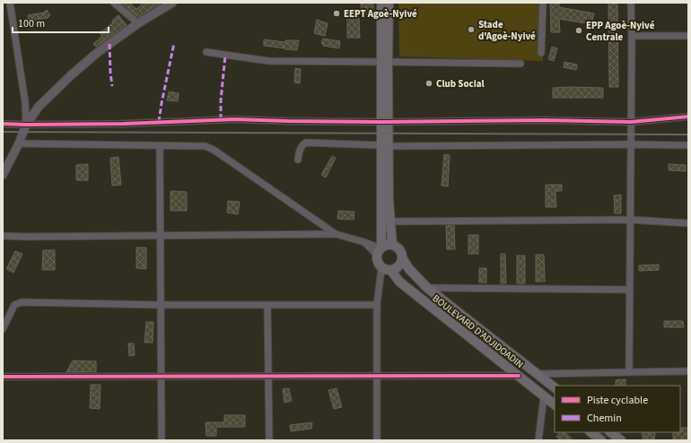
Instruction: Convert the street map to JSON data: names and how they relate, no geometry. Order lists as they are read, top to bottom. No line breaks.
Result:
{"streets":{"main road":["BOULEVARD D'ADJIDOADIN"]},"places":["EEPT Agoè-Nyivé","Stade d'Agoè-Nyivé","EPP Agoè-Nyivé Centrale","Club Social"],"legend":["Piste cyclable","Chemin"],"scale_bar":"100 m"}
